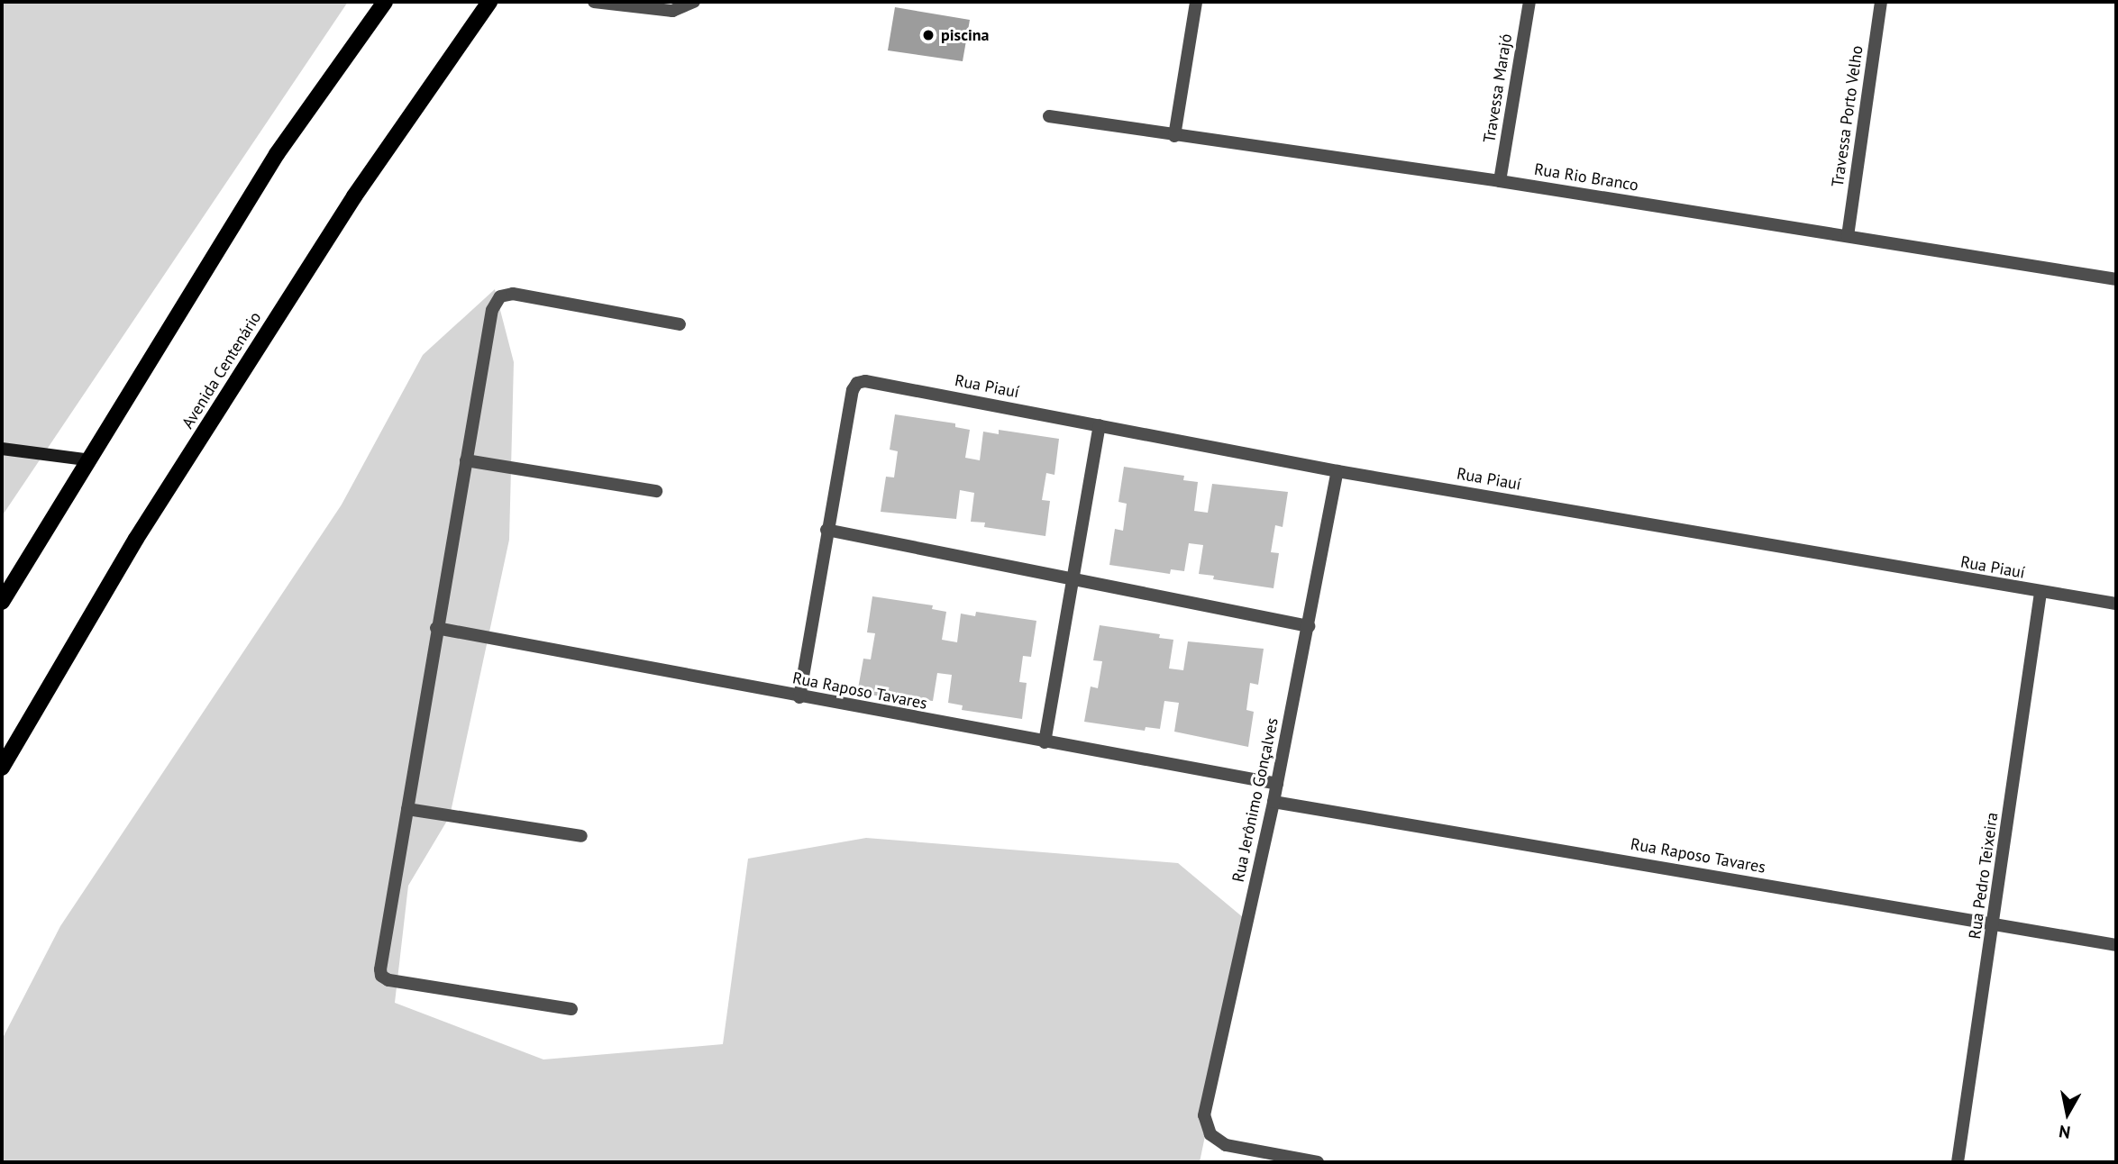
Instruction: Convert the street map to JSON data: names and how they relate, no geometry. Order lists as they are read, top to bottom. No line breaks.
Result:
{"streets":{"main road":["Avenida Centenário"],"street":["Travessa Marajó","Travessa Porto Velho","Rua Rio Branco","Rua Piauí","Rua Raposo Tavares","Rua Jerônimo Gonçalves","Rua Pedro Teixeira"]},"crossings":[["Travessa Marajó","Rua Rio Branco"],["Travessa Porto Velho","Rua Rio Branco"],["Rua Piauí","Rua Jerônimo Gonçalves"],["Rua Piauí","Rua Pedro Teixeira"],["Rua Raposo Tavares","Rua Jerônimo Gonçalves"],["Rua Raposo Tavares","Rua Pedro Teixeira"]],"places":["piscina"],"north":"bottom"}
